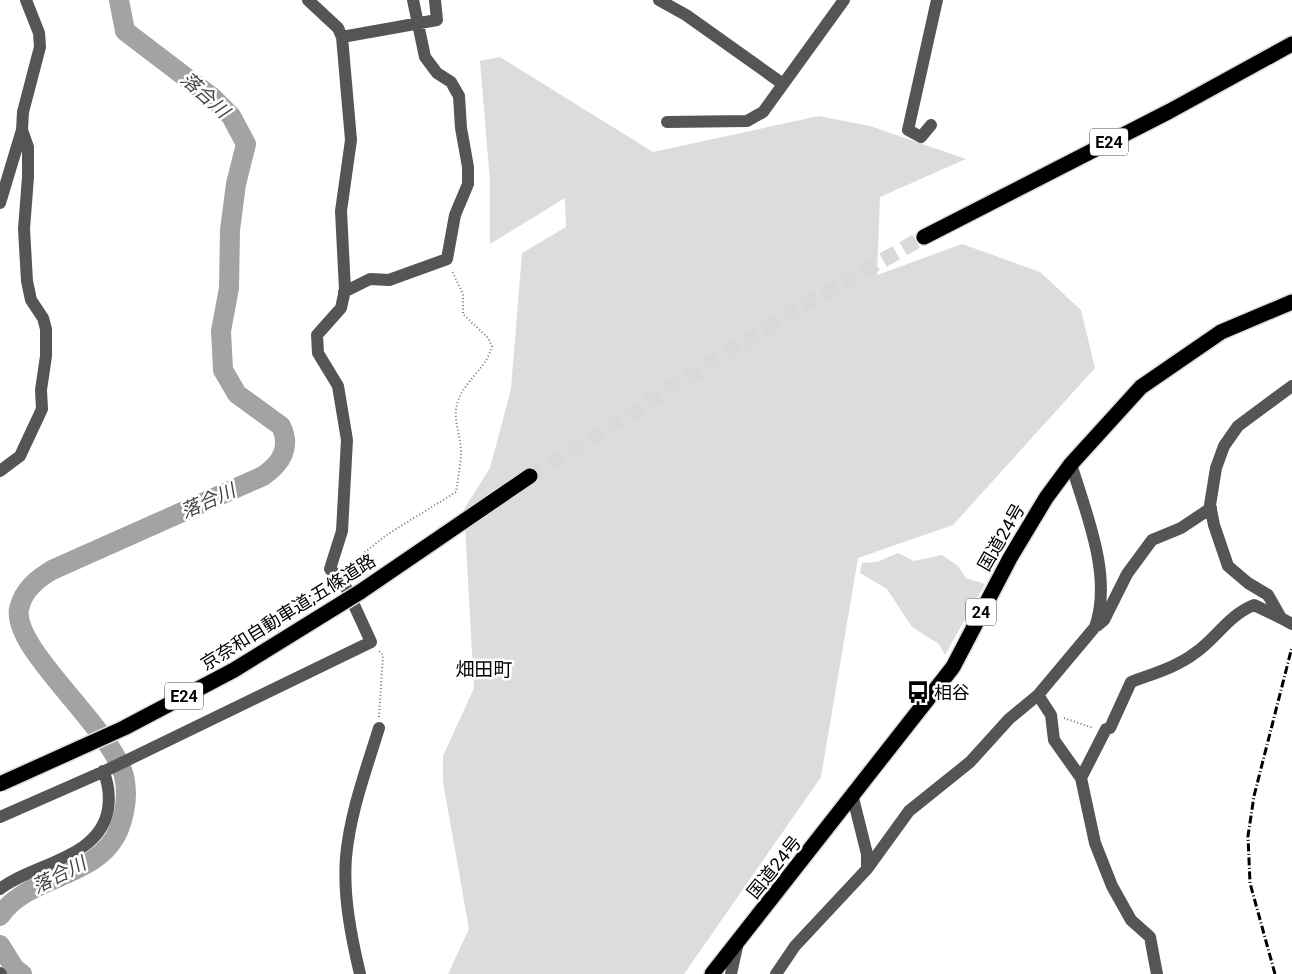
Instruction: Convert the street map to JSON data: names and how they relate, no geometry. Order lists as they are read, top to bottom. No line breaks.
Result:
{"streets":{"highway":["E24","国道24号","京奈和自動車道;五條道路","24"]},"districts":["畑田町"],"water":["落合川"],"places":{"bus stop":["相谷"]}}
